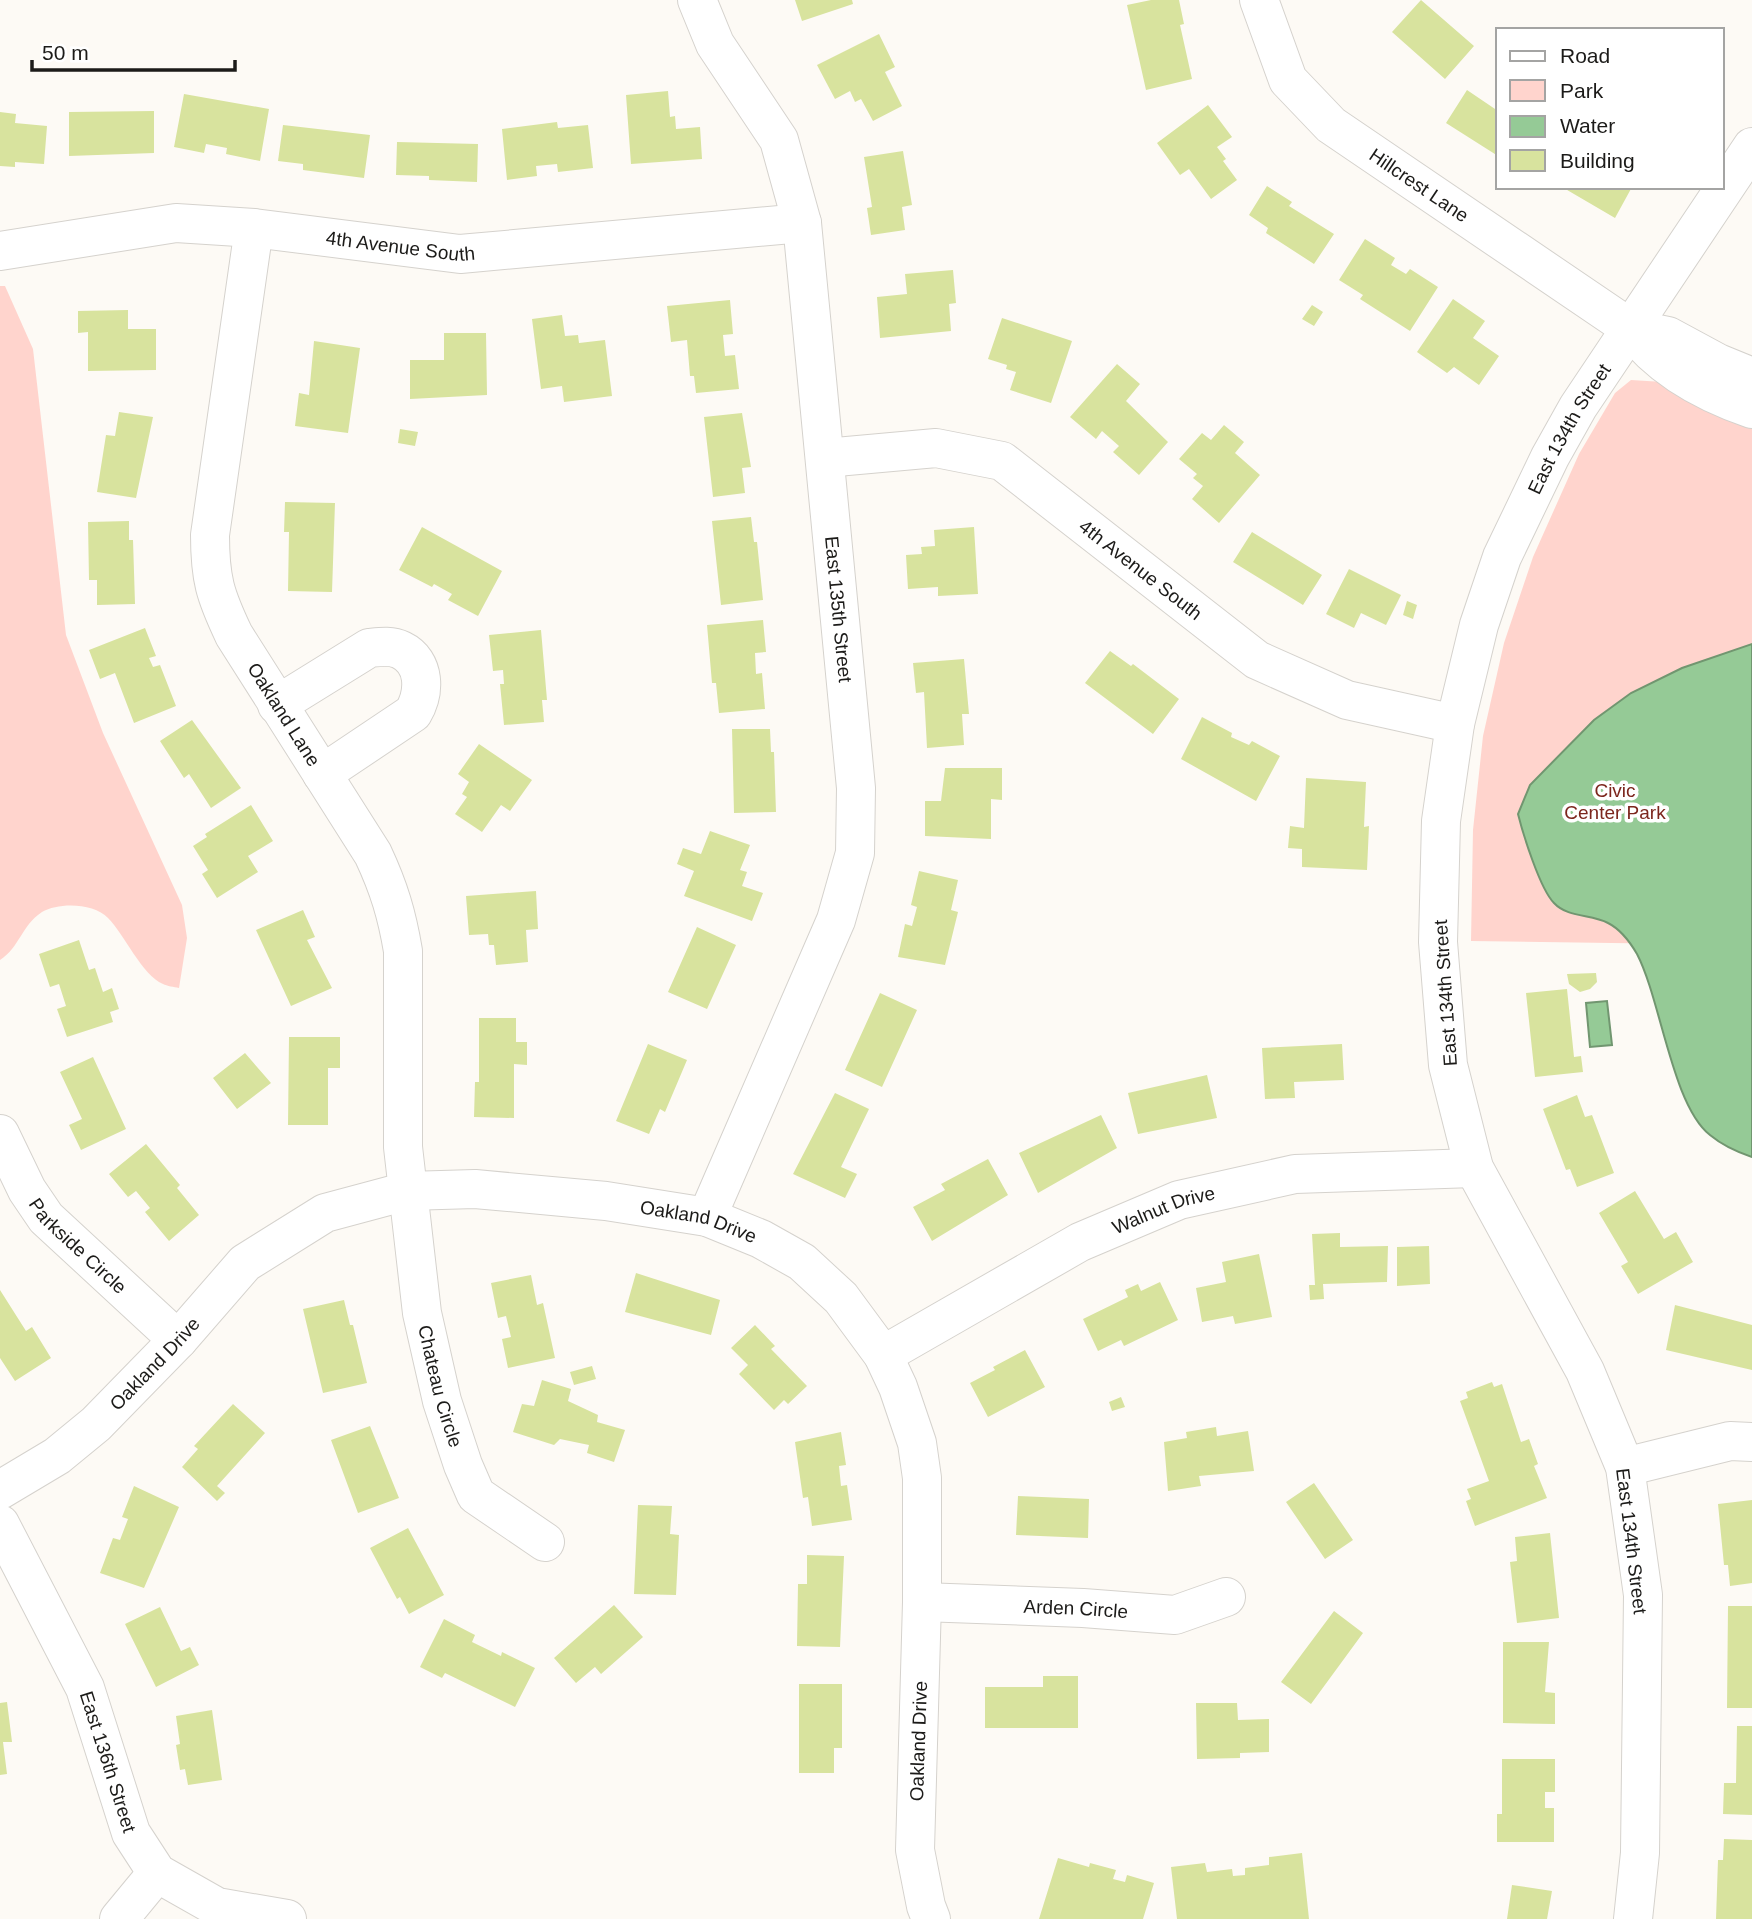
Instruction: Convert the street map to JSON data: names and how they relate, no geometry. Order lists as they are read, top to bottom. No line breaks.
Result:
{"streets":{"street":["Hillcrest Lane","4th Avenue South","East 134th Street","East 135th Street","Oakland Lane","Walnut Drive","Oakland Drive","Parkside Circle","Chateau Circle","Arden Circle","East 136th Street"]},"crossings":[["Hillcrest Lane","East 134th Street"],["4th Avenue South","East 134th Street"],["4th Avenue South","East 135th Street"],["4th Avenue South","Oakland Lane"],["East 134th Street","Walnut Drive"],["East 135th Street","Oakland Drive"],["Oakland Lane","Oakland Drive"],["Oakland Lane","Chateau Circle"],["Walnut Drive","Oakland Drive"],["Oakland Drive","Parkside Circle"],["Oakland Drive","Chateau Circle"],["Oakland Drive","Arden Circle"]],"parks":["Civic Center Park"],"legend":["Road","Park","Water","Building"],"scale_bar":"50 m"}
